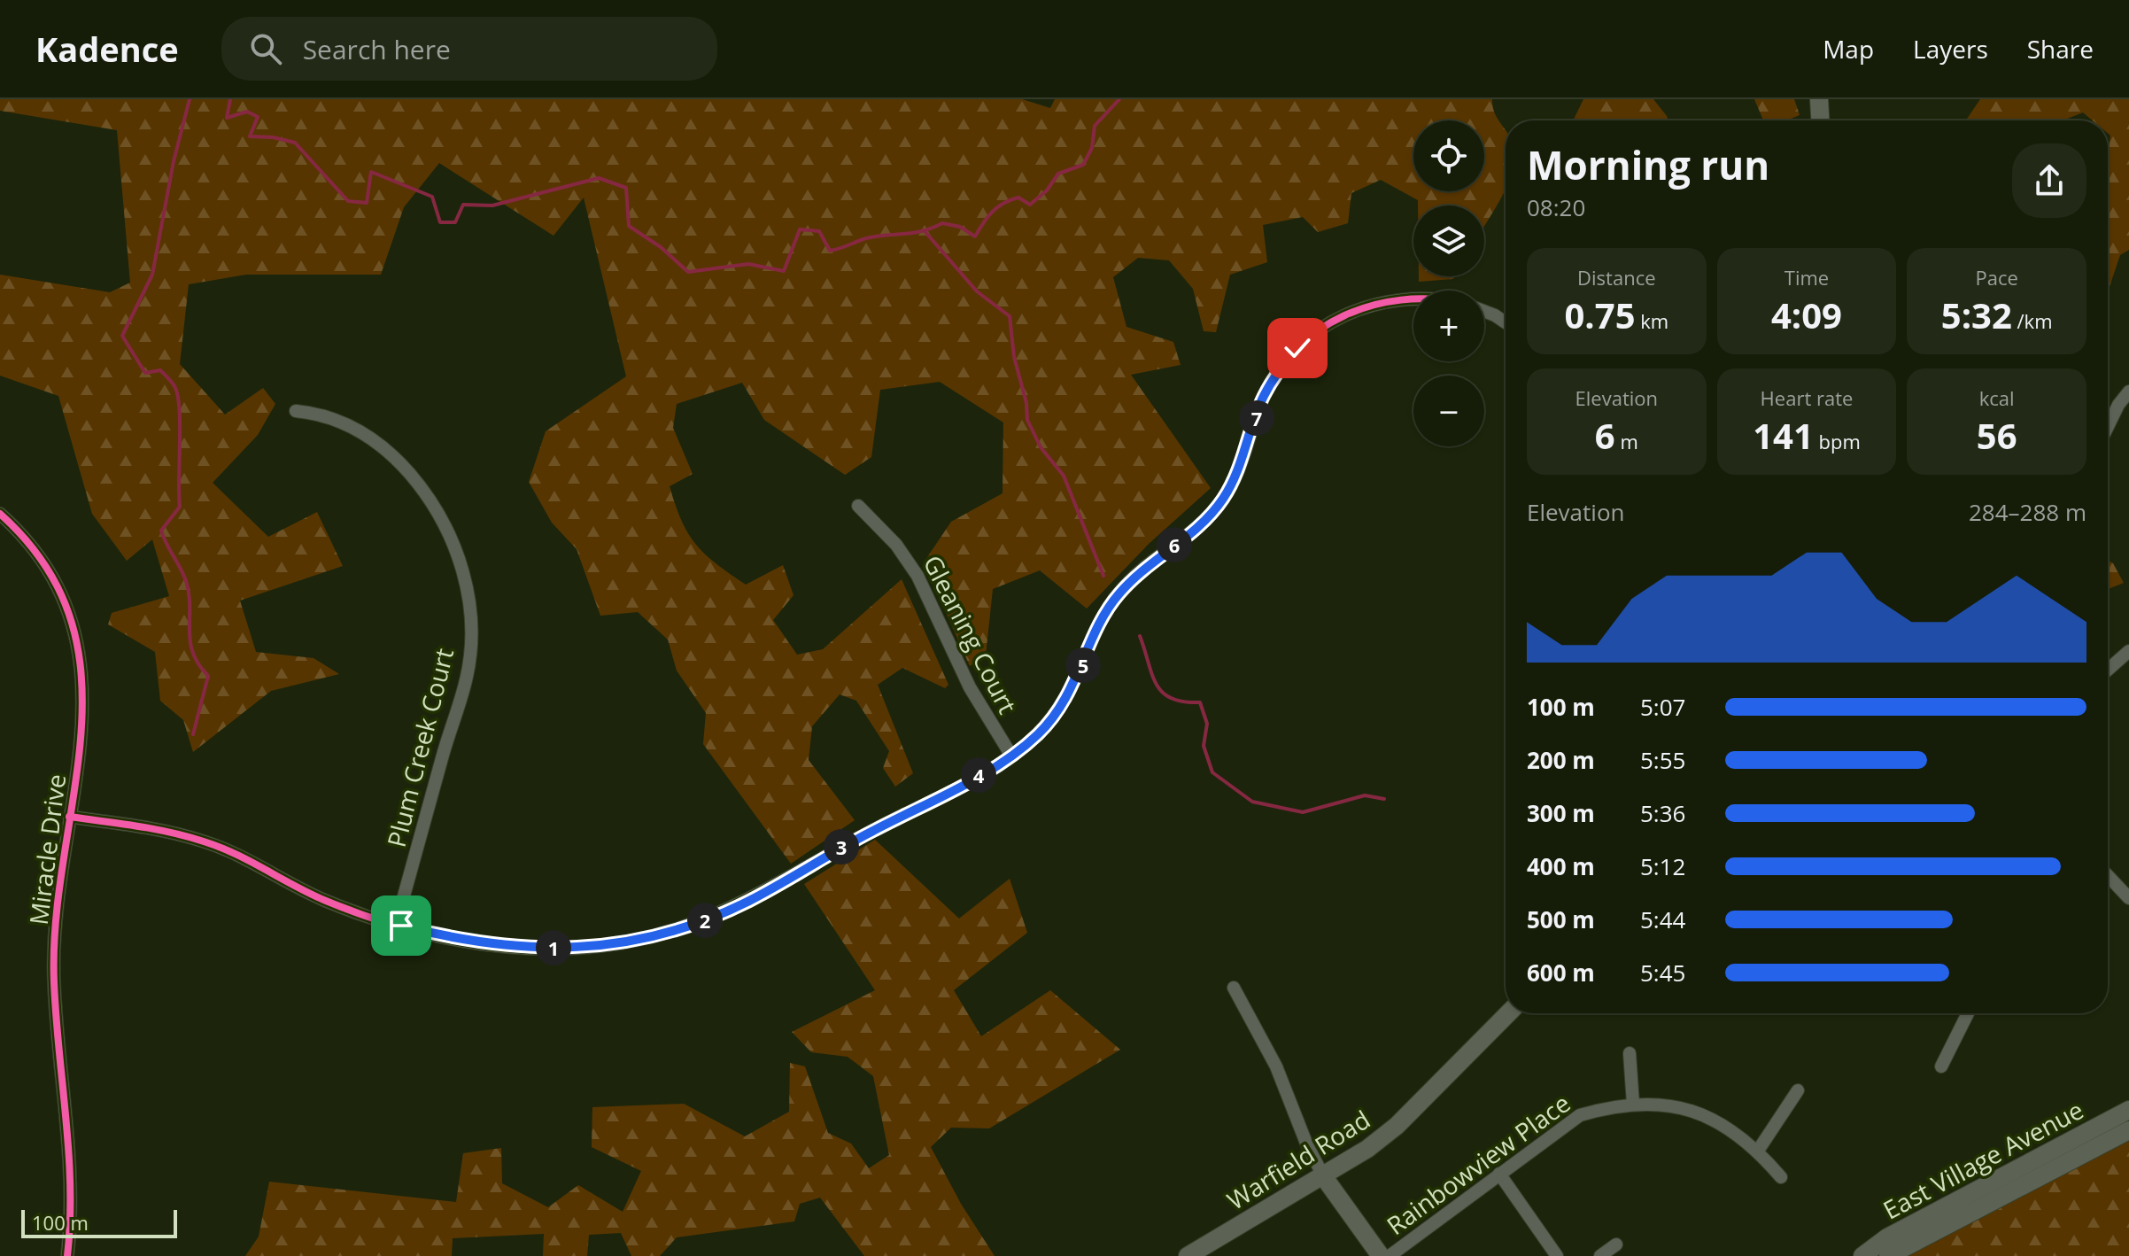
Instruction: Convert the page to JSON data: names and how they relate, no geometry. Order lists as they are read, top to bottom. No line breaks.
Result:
{"streets":{"street":["Gleaning Court","Plum Creek Court","Miracle Drive","Warfield Road","East Village Avenue","Rainbowview Place"]},"scale_bar":"100 m","page":{"header":"Kadence","search":"Search here","nav":["Map","Layers","Share"],"map_buttons":["+","−"],"heading":["Morning run","08:20"],"stats":[["Distance","0.75 km"],["Time","4:09"],["Pace","5:32 /km"],["Elevation","6 m"],["Heart rate","141 bpm"],["kcal","56"]],"pins":["7","6","5","4","3","2","1"],"chart":["Elevation","284–288 m"],"list":[{"name":"100 m","note":"5:07"},{"name":"200 m","note":"5:55"},{"name":"300 m","note":"5:36"},{"name":"400 m","note":"5:12"},{"name":"500 m","note":"5:44"},{"name":"600 m","note":"5:45"}],"scale":"100 m"}}
